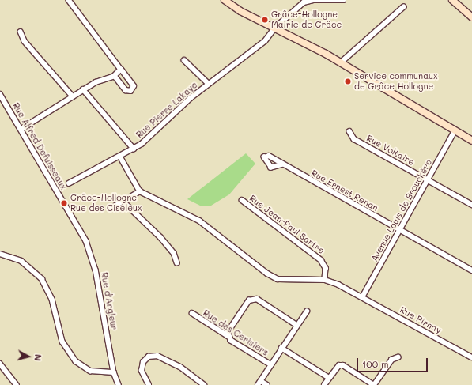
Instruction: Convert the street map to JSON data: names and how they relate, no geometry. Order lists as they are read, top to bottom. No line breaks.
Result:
{"streets":{"street":["Rue Pierre Lakaye","Rue Alfred Defuisseaux","Rue Voltaire","Rue Ernest Renan","Avenue Louis de Brouckère","Rue Jean-Paul Sartre","Rue d'Angleur","Rue Pirnay","Rue des Cerisiers"]},"crossings":[["Rue Alfred Defuisseaux","Rue d'Angleur"],["Rue Voltaire","Avenue Louis de Brouckère"],["Rue Ernest Renan","Avenue Louis de Brouckère"],["Avenue Louis de Brouckère","Rue Pirnay"],["Rue Jean-Paul Sartre","Rue Pirnay"]],"places":["Grâce-Hollogne Mairie de Grâce","Service communaux de Grâce Hollogne","Grâce-Hollogne Rue des Ciseleux"],"scale_bar":"100 m","north":"right"}
